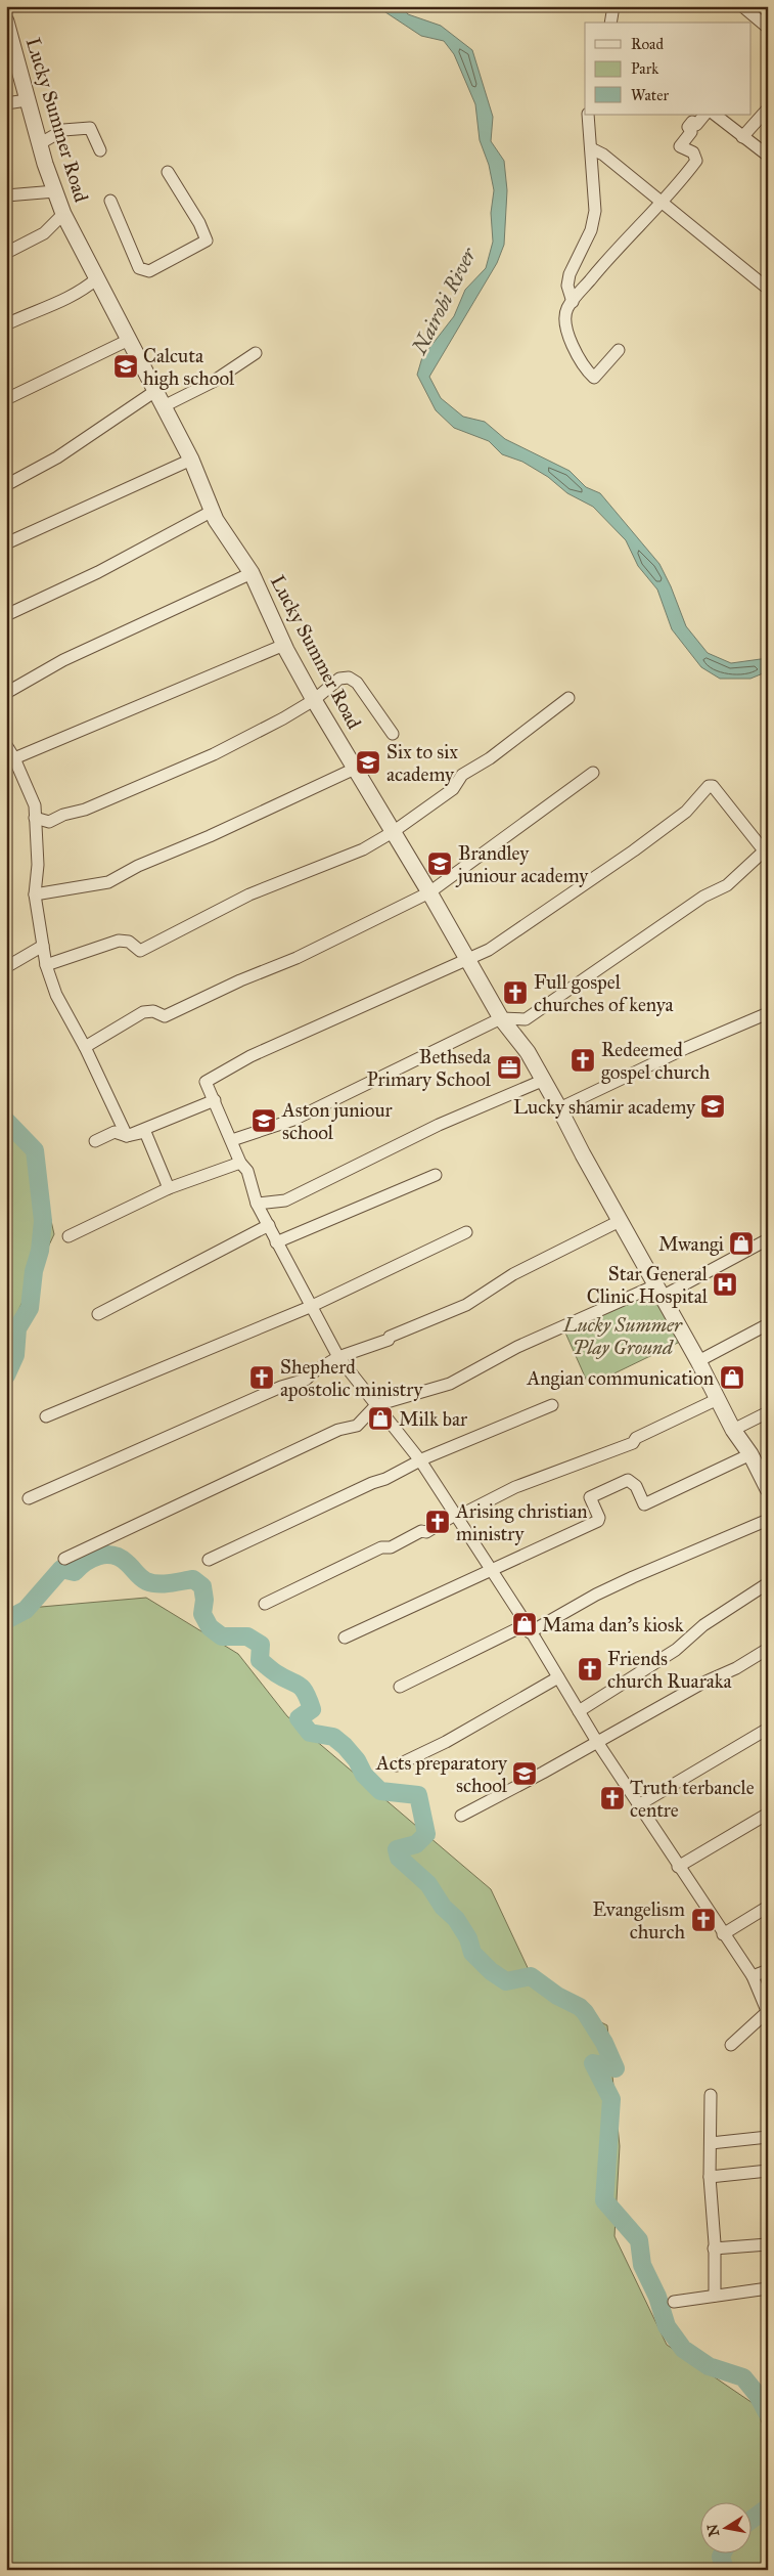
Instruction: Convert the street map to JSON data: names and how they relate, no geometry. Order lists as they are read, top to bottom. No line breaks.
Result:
{"streets":{"street":["Lucky Summer Road"]},"water":["Nairobi River"],"parks":["Lucky Summer Play Ground"],"places":{"school or university":["Calcuta high school","Six to six academy","Brandley juniour academy","Lucky shamir academy","Aston juniour school","Acts preparatory school"],"church":["Full gospel churches of kenya","Redeemed gospel church","Shepherd apostolic ministry","Arising christian ministry","Friends church Ruaraka","Truth terbancle centre","Evangelism church"],"office":["Bethseda Primary School"],"shop":["Mwangi","Angian communication","Milk bar","Mama dan's kiosk"],"hospital":["Star General Clinic Hospital"]},"legend":["Road","Park","Water"],"north":"left"}
